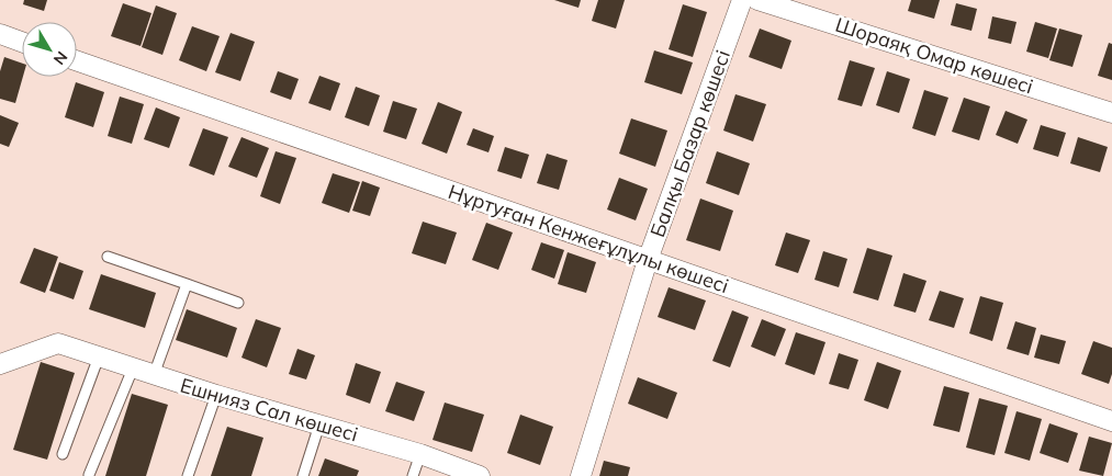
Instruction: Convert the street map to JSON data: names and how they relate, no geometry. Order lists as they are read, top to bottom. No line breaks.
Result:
{"streets":{"street":["Шораяқ Омар көшесі","Балқы Базар көшесі","Нұртуған Кенжеғұлұлы көшесі","Ешнияз Сал көшесі"]},"crossings":[["Балқы Базар көшесі","Нұртуған Кенжеғұлұлы көшесі"]],"north":"bottom right"}
